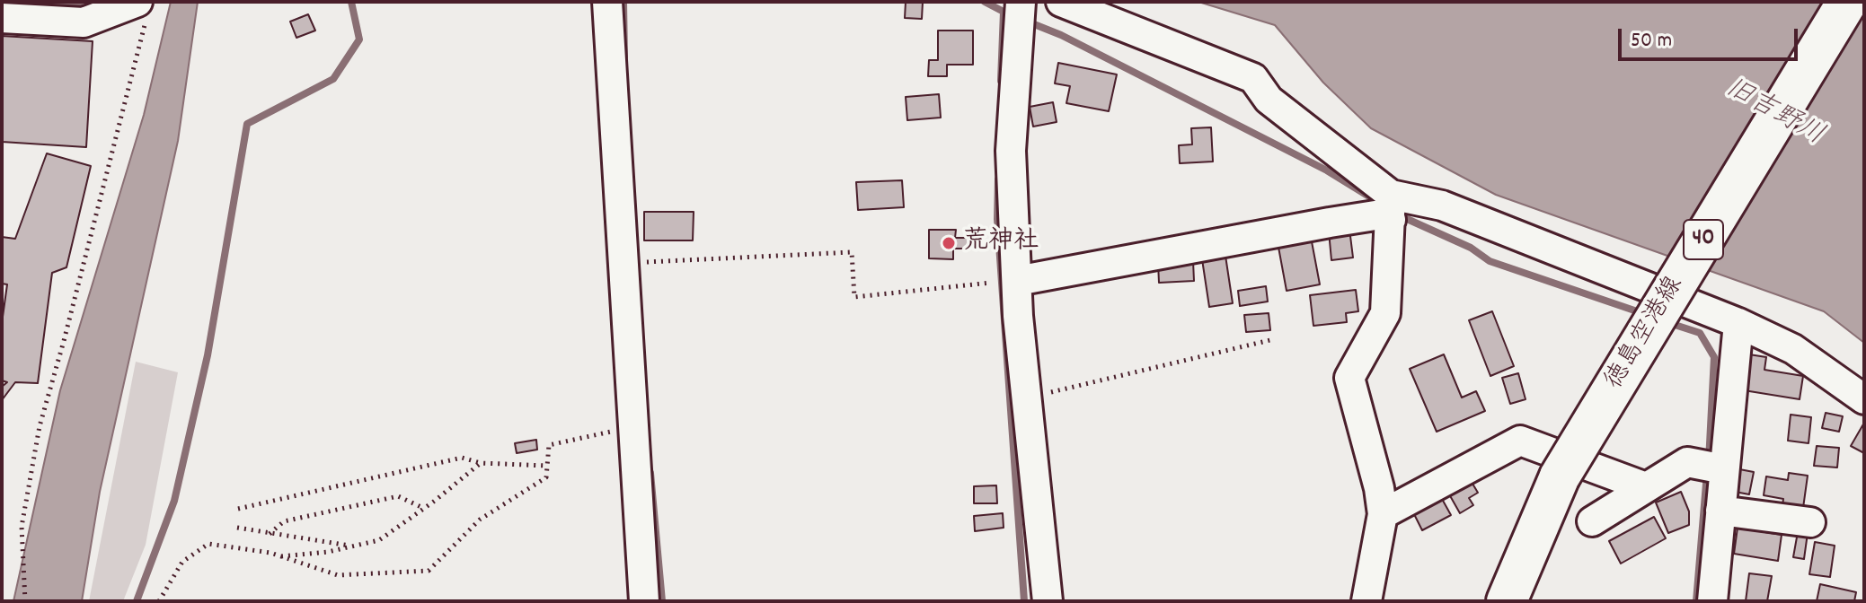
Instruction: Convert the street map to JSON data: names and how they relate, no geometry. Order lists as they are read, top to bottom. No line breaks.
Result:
{"streets":{"main road":["40","徳島空港線"]},"water":["旧吉野川"],"places":["荒神社"],"scale_bar":"50 m"}
